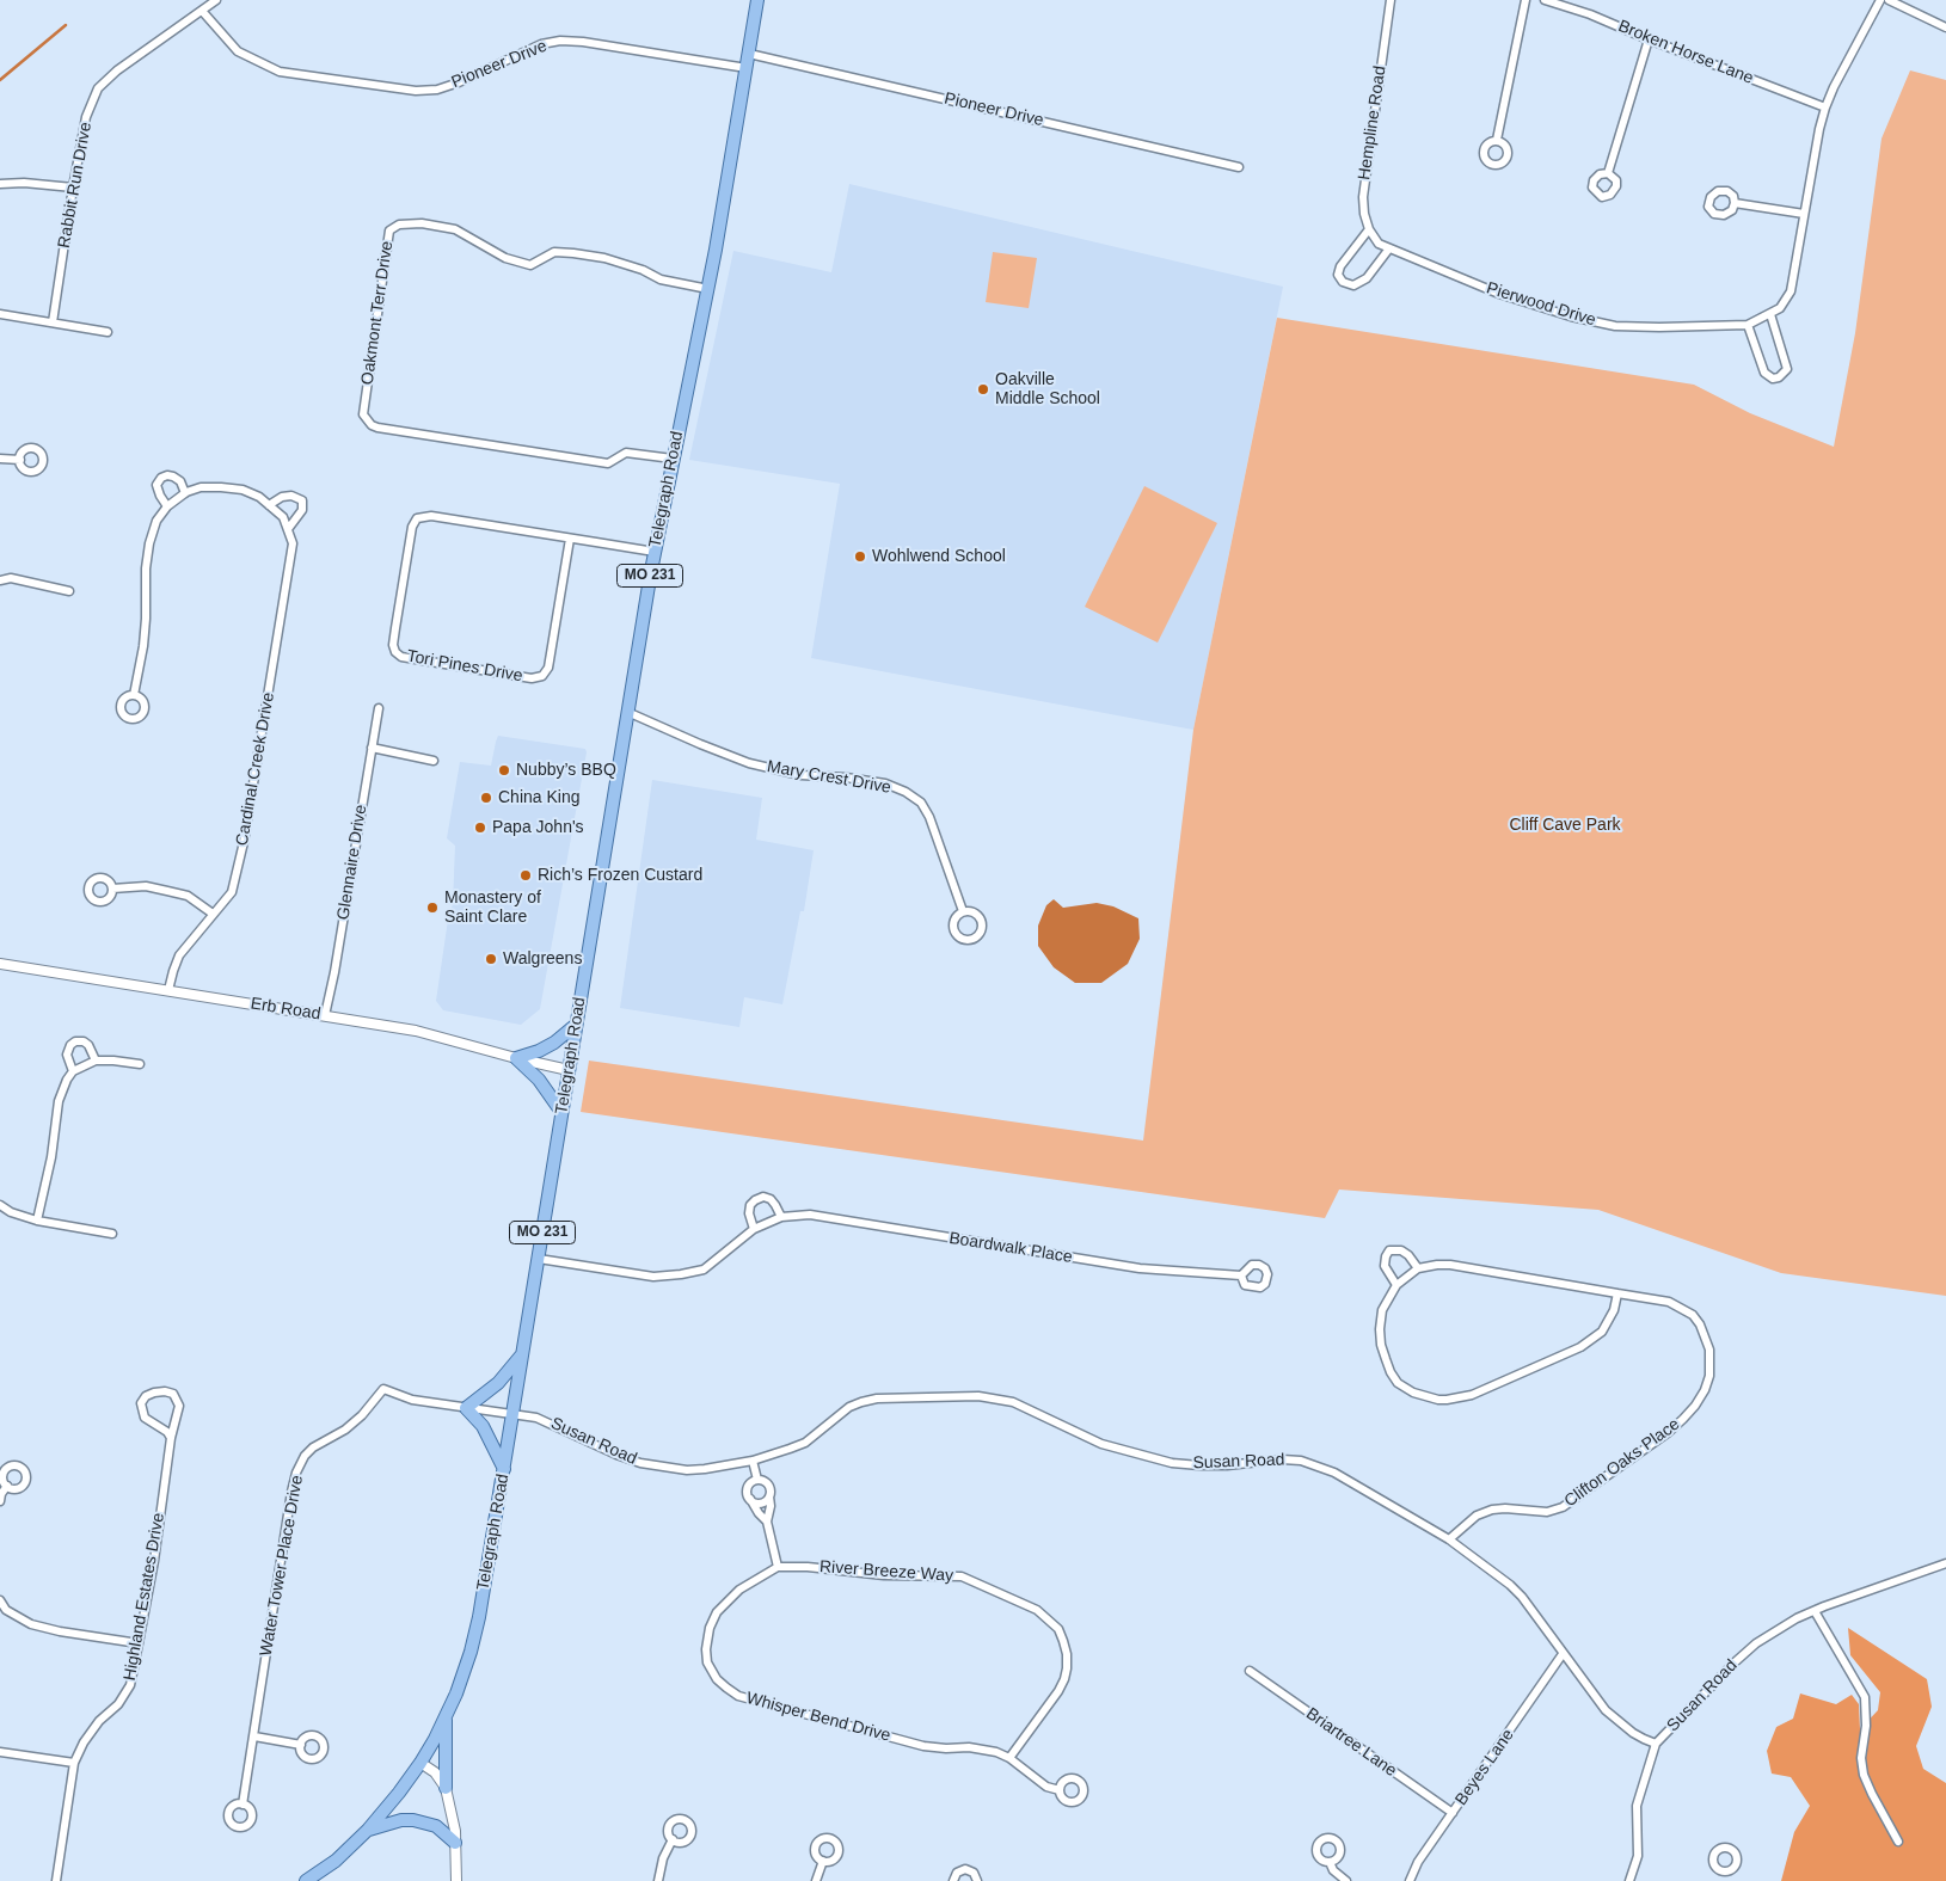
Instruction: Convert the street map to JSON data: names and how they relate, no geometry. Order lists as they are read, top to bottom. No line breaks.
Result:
{"streets":{"main road":["Telegraph Road","MO 231"],"street":["Broken Horse Lane","Pioneer Drive","Hempline Road","Rabbit Run Drive","Pierwood Drive","Oakmont Terr Drive","Tori Pines Drive","Cardinal Creek Drive","Mary Crest Drive","Glennaire Drive","Erb Road","Boardwalk Place","Susan Road","Clifton Oaks Place","Water Tower Place Drive","River Breeze Way","Highland Estates Drive","Whisper Bend Drive","Briartree Lane","Beyes Lane"]},"crossings":[["Broken Horse Lane","Pierwood Drive"],["Pioneer Drive","Rabbit Run Drive"],["Pioneer Drive","Telegraph Road"],["Hempline Road","Pierwood Drive"],["Oakmont Terr Drive","Telegraph Road"],["Telegraph Road","Tori Pines Drive"],["Telegraph Road","Mary Crest Drive"],["Telegraph Road","Erb Road"],["Telegraph Road","Boardwalk Place"],["Telegraph Road","Susan Road"],["Telegraph Road","Water Tower Place Drive"],["Cardinal Creek Drive","Erb Road"],["Glennaire Drive","Erb Road"],["Susan Road","Clifton Oaks Place"],["Susan Road","Water Tower Place Drive"],["Susan Road","Beyes Lane"],["River Breeze Way","Whisper Bend Drive"],["Briartree Lane","Beyes Lane"]],"parks":["Cliff Cave Park"],"places":["Oakville Middle School","Wohlwend School","Nubby’s BBQ","China King","Papa John's","Rich’s Frozen Custard","Monastery of Saint Clare","Walgreens"]}
